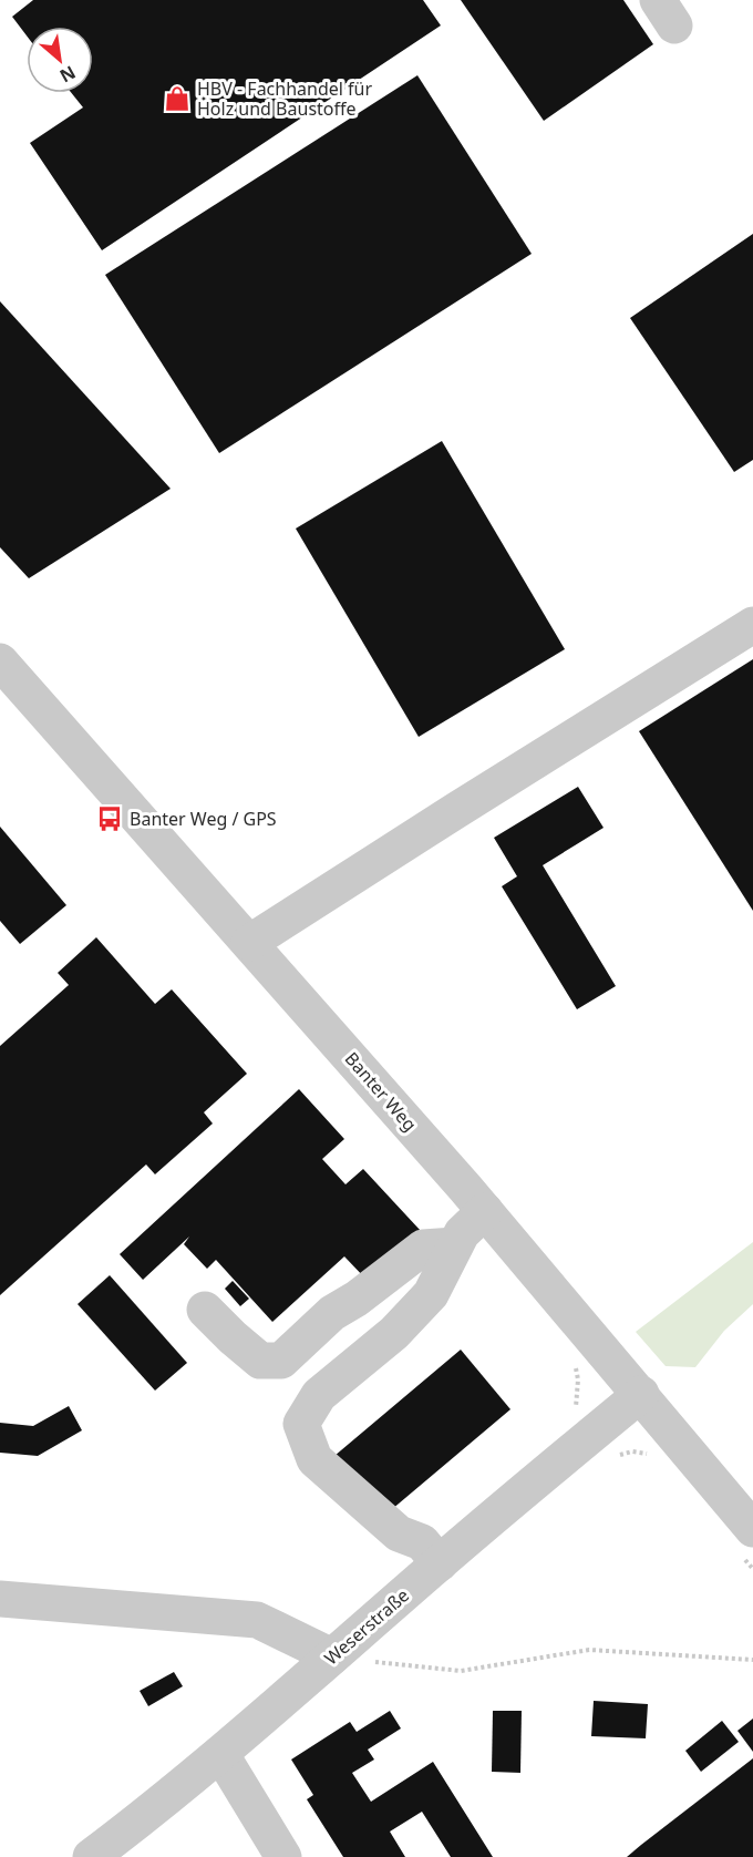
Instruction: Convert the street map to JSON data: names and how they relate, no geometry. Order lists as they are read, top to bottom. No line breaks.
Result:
{"streets":{"street":["Banter Weg","Weserstraße"]},"crossings":[["Banter Weg","Weserstraße"]],"places":{"shop":["HBV - Fachhandel für Holz und Baustoffe"],"bus stop":["Banter Weg / GPS"]},"north":"bottom right"}
